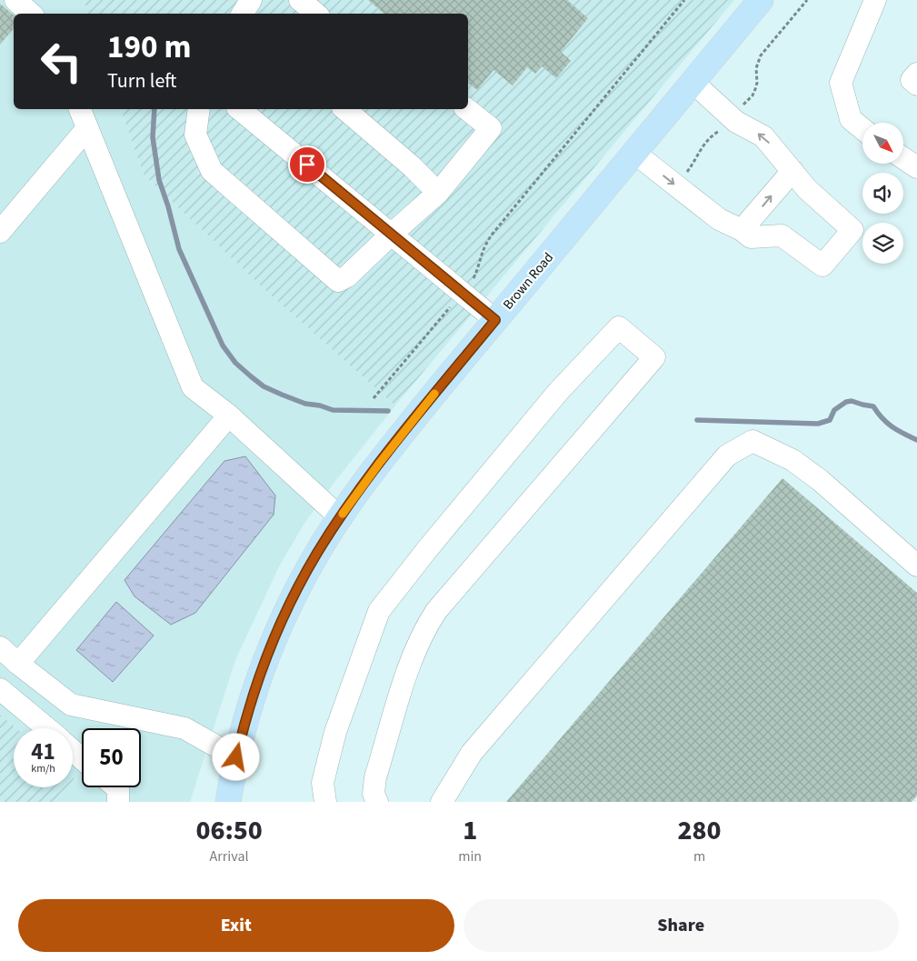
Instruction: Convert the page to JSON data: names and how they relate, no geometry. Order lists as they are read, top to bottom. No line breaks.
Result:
{"streets":{"main road":["Brown Road"]},"north":"bottom right","page":{"turn":["190 m","Turn left"],"speed":"41 km/h","limit":"50","eta":["06:50","Arrival","1","min","280","m"],"buttons":["Exit","Share"]}}
